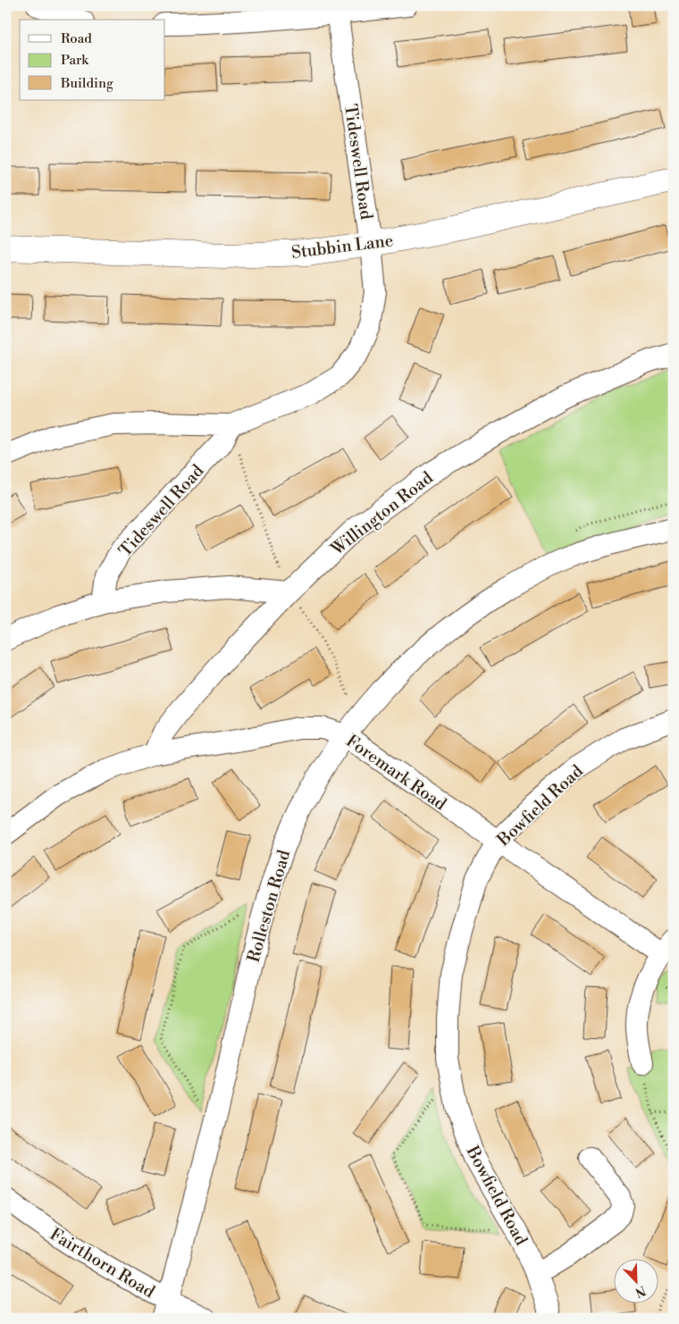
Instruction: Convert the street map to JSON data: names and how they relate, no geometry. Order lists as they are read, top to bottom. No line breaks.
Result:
{"streets":{"main road":["Stubbin Lane"],"street":["Tideswell Road","Willington Road","Foremark Road","Bowfield Road","Rolleston Road","Fairthorn Road"]},"crossings":[["Tideswell Road","Stubbin Lane"],["Willington Road","Foremark Road"],["Foremark Road","Bowfield Road"],["Foremark Road","Rolleston Road"],["Rolleston Road","Fairthorn Road"]],"legend":["Road","Park","Building"],"north":"bottom right"}
